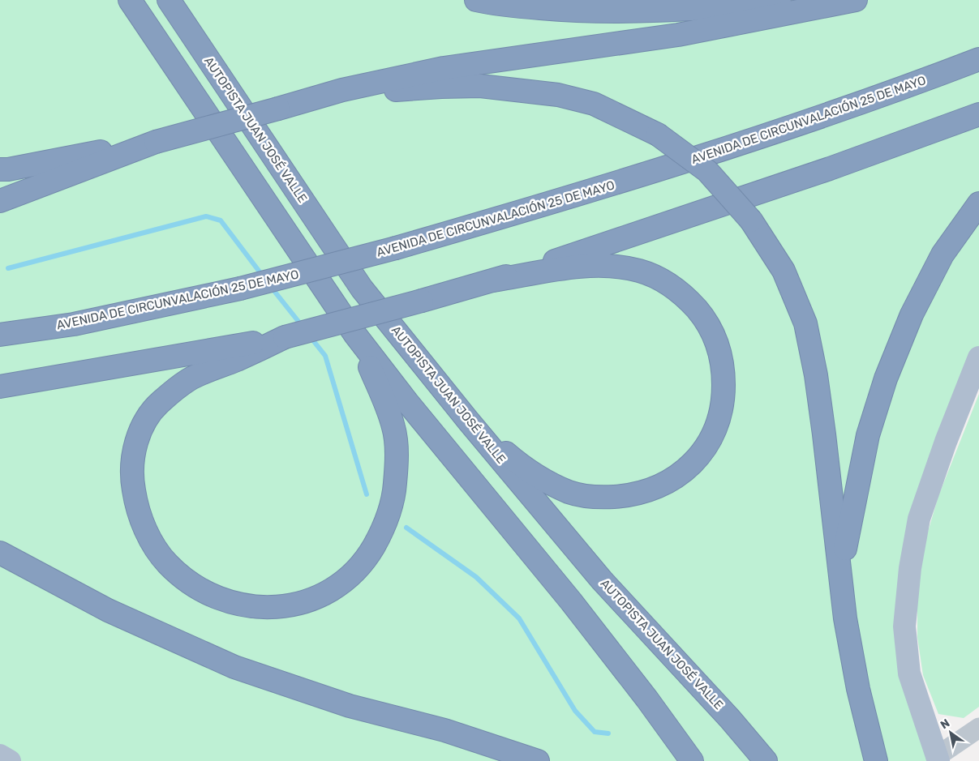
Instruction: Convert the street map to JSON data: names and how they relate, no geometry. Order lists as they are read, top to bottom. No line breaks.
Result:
{"streets":{"highway":["AVENIDA DE CIRCUNVALACIÓN 25 DE MAYO","AUTOPISTA JUAN JOSÉ VALLE"]},"north":"top left"}
